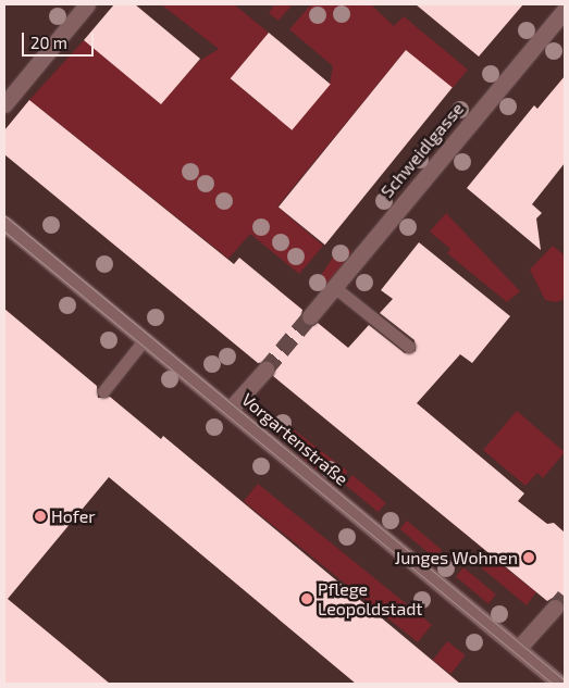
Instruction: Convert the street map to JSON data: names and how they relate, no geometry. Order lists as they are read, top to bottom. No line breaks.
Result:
{"streets":{"street":["Schweidlgasse","Vorgartenstraße"]},"places":["Hofer","Junges Wohnen","Pflege Leopoldstadt"],"scale_bar":"20 m"}
